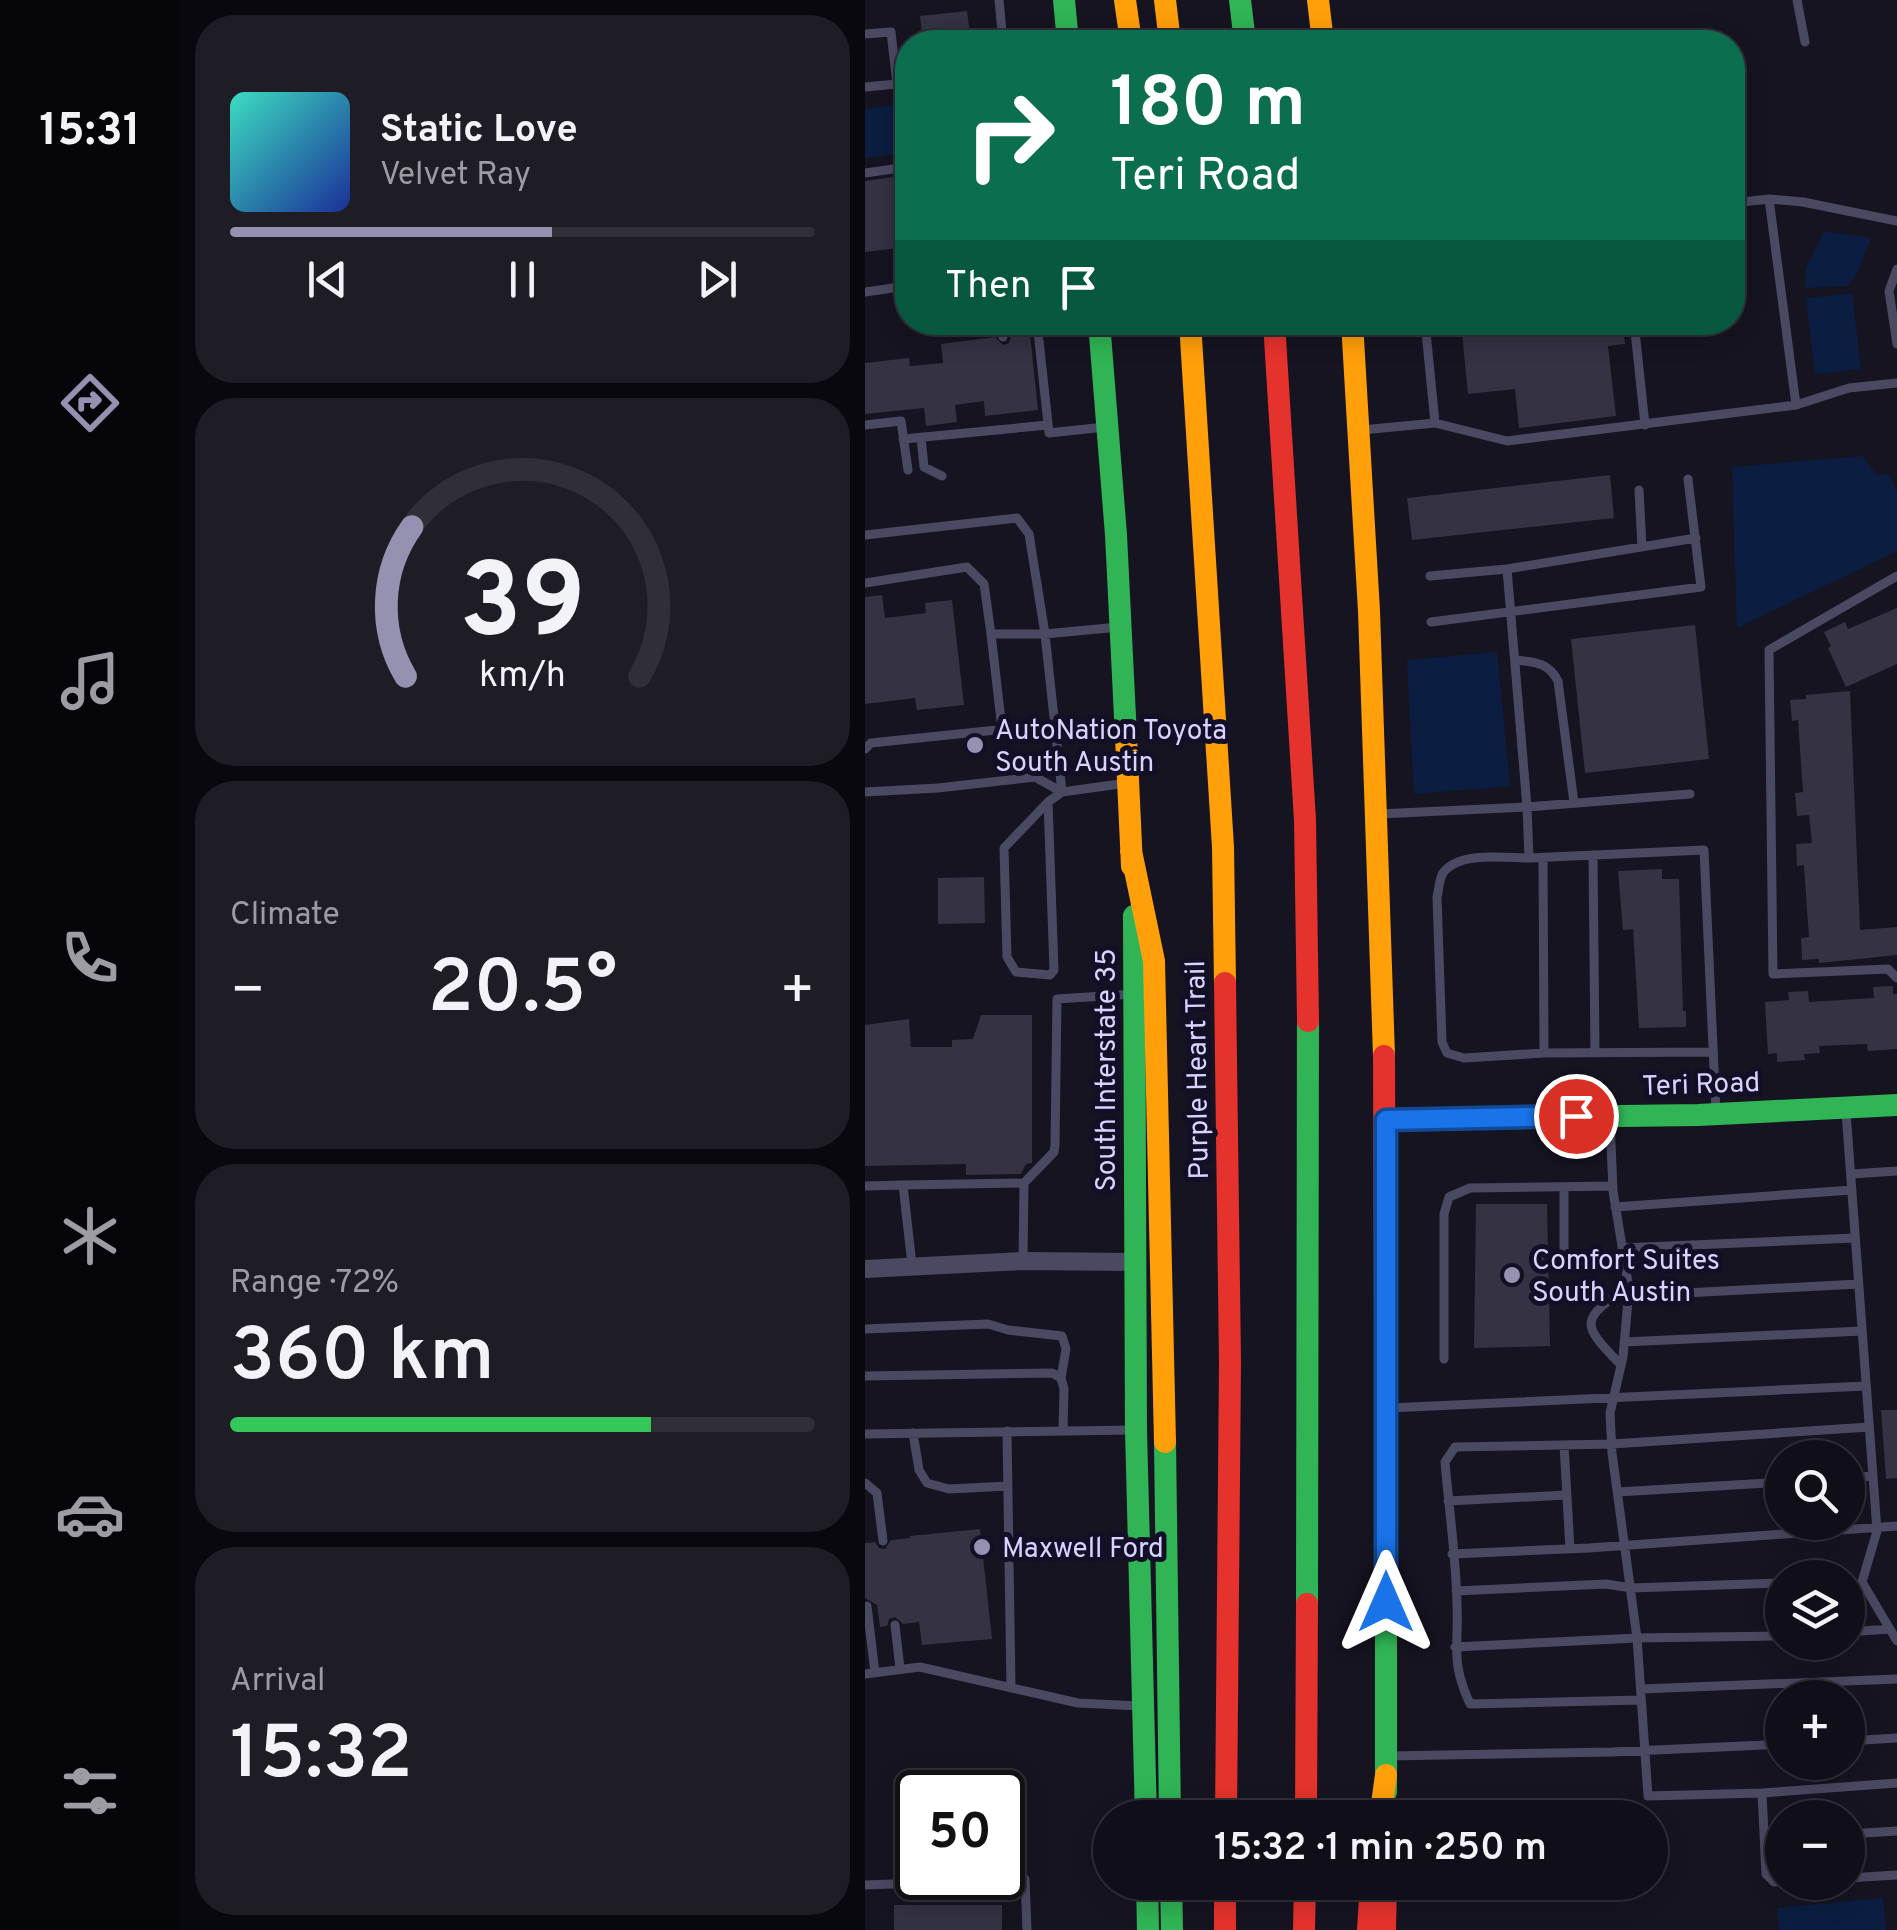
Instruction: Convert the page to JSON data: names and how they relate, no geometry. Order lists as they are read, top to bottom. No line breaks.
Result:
{"streets":{"main road":["South Interstate 35","Purple Heart Trail","Teri Road"]},"places":["AutoNation Toyota South Austin","Comfort Suites South Austin","Maxwell Ford"],"page":{"tabs":"15:31","turn":["180 m","Teri Road"],"song":["Static Love","Velvet Ray"],"then":"Then","tile":["Climate",["Range · 72%","360 km"],["Arrival","15:32"]],"heat":["−","20.5°","+"],"map_buttons":["+","−"],"limit":"50","trip":"15:32 · 1 min · 250 m","gauge":["39","km/h"]}}
